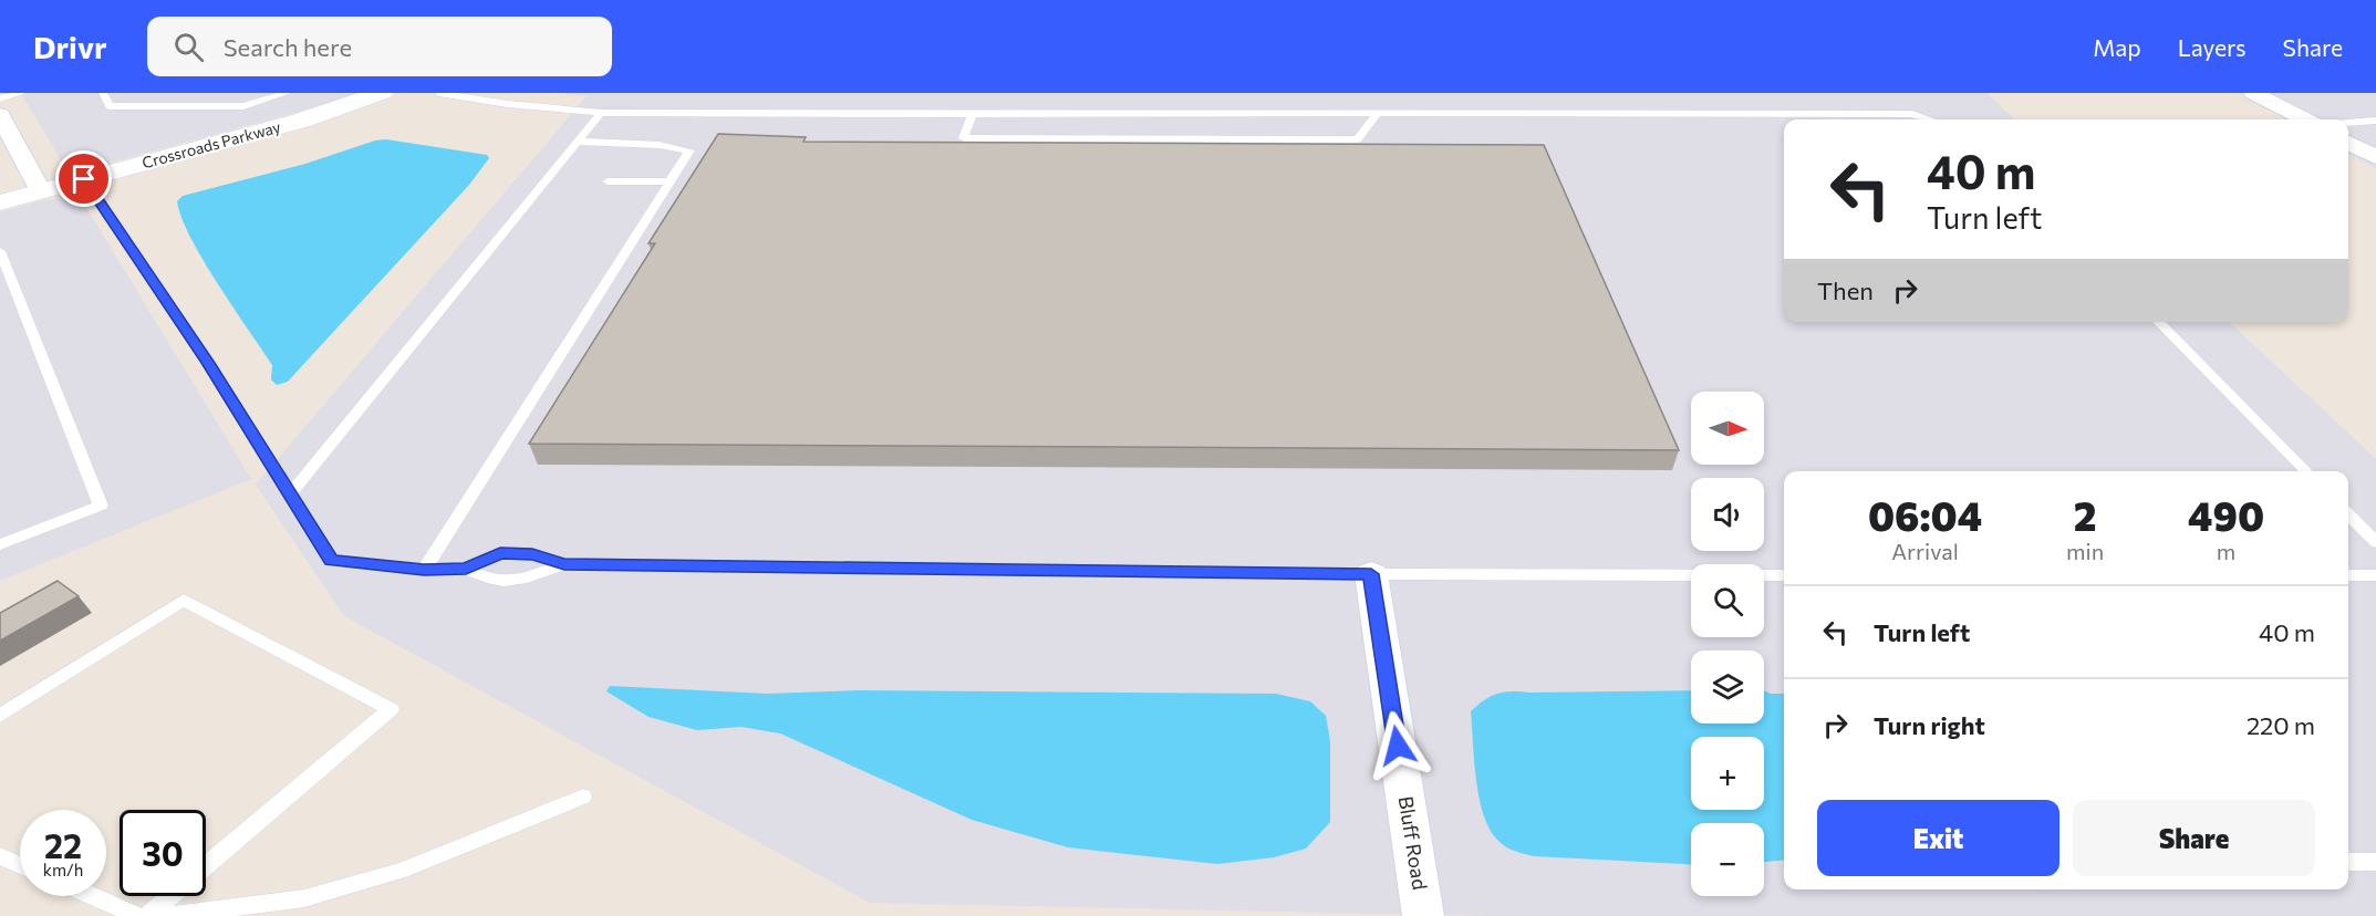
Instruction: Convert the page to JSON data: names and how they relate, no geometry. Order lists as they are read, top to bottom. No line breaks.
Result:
{"streets":{"street":["Crossroads Parkway","Bluff Road"]},"north":"right","page":{"header":"Drivr","search":"Search here","nav":["Map","Layers","Share"],"turn":["40 m","Turn left"],"then":"Then","map_buttons":["+","−"],"eta":["06:04","Arrival","2","min","490","m"],"list":[{"name":"Turn left","value":"40 m"},{"name":"Turn right","value":"220 m"}],"buttons":["Exit","Share"],"speed":"22 km/h","limit":"30"}}
